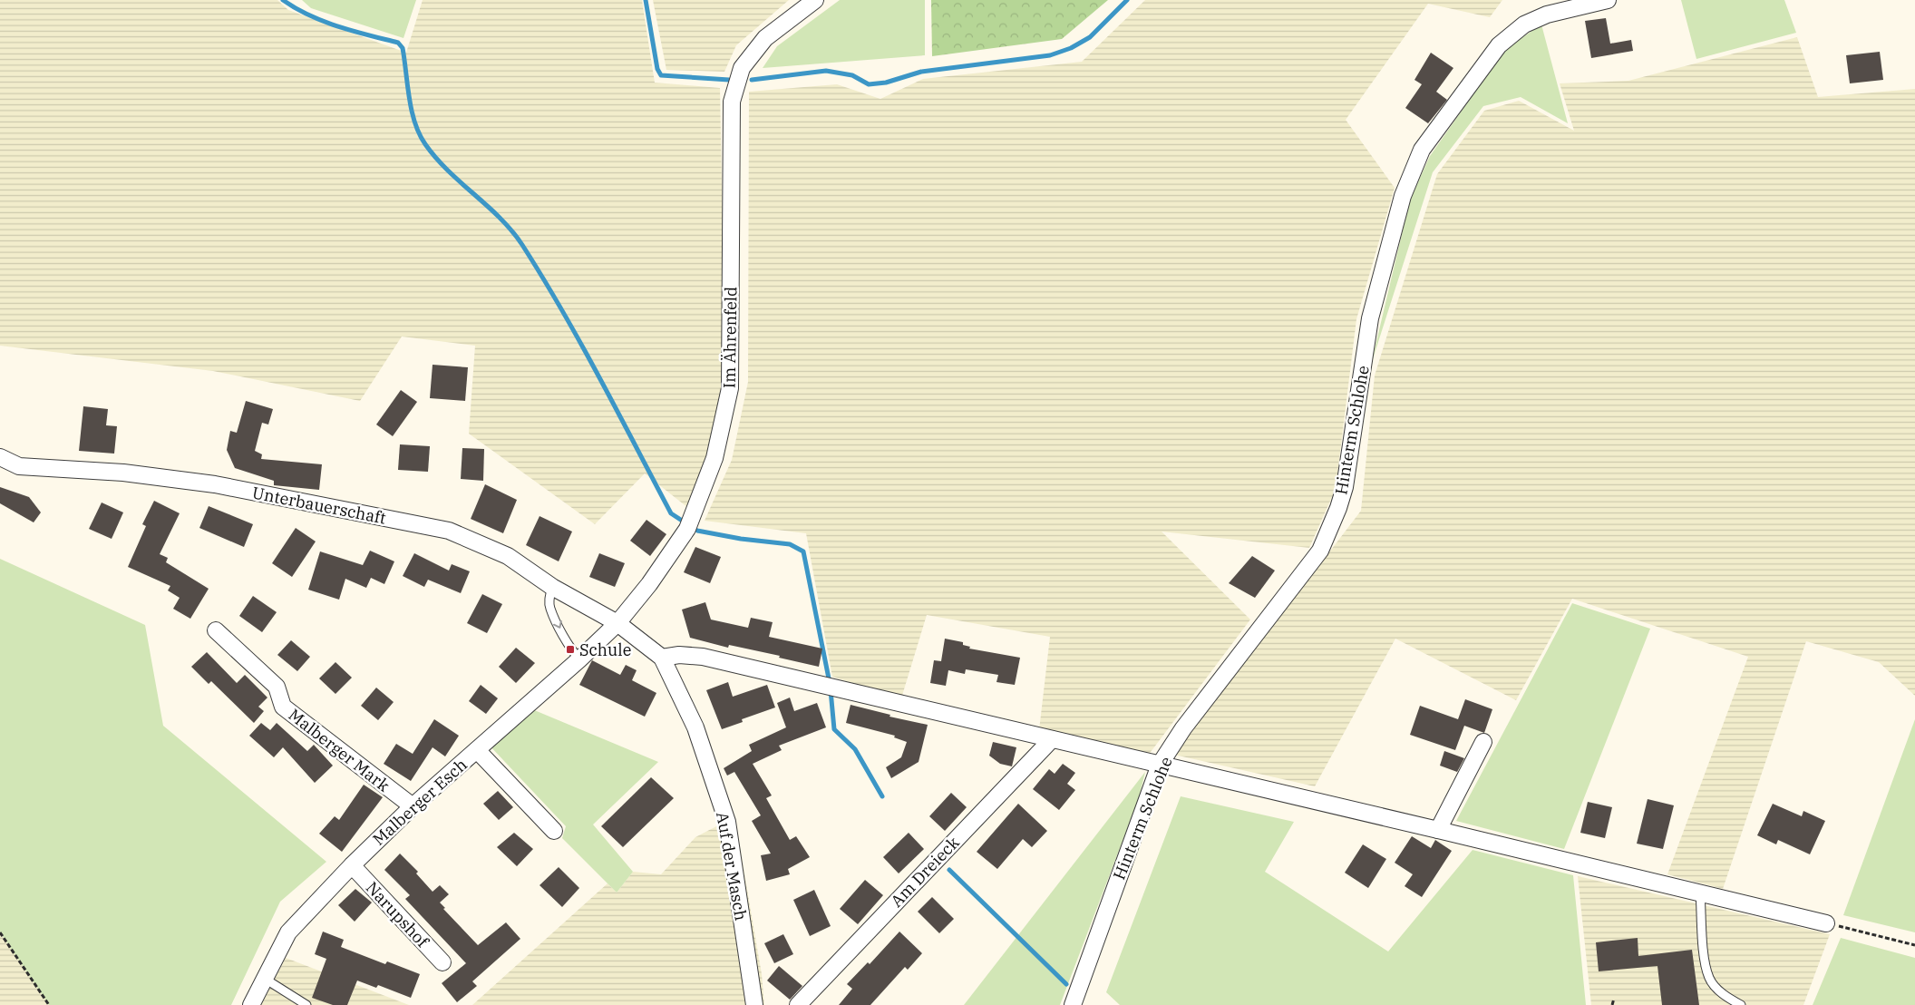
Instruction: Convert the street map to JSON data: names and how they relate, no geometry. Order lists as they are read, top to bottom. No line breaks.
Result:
{"streets":{"street":["Im Ährenfeld","Hinterm Schlohe","Unterbauerschaft","Malberger Mark","Malberger Esch","Auf der Masch","Am Dreieck","Narupshof"]},"crossings":[["Im Ährenfeld","Unterbauerschaft"],["Im Ährenfeld","Malberger Esch"],["Unterbauerschaft","Malberger Esch"],["Malberger Mark","Malberger Esch"],["Malberger Esch","Narupshof"]],"places":{"transit":["Schule"]}}
